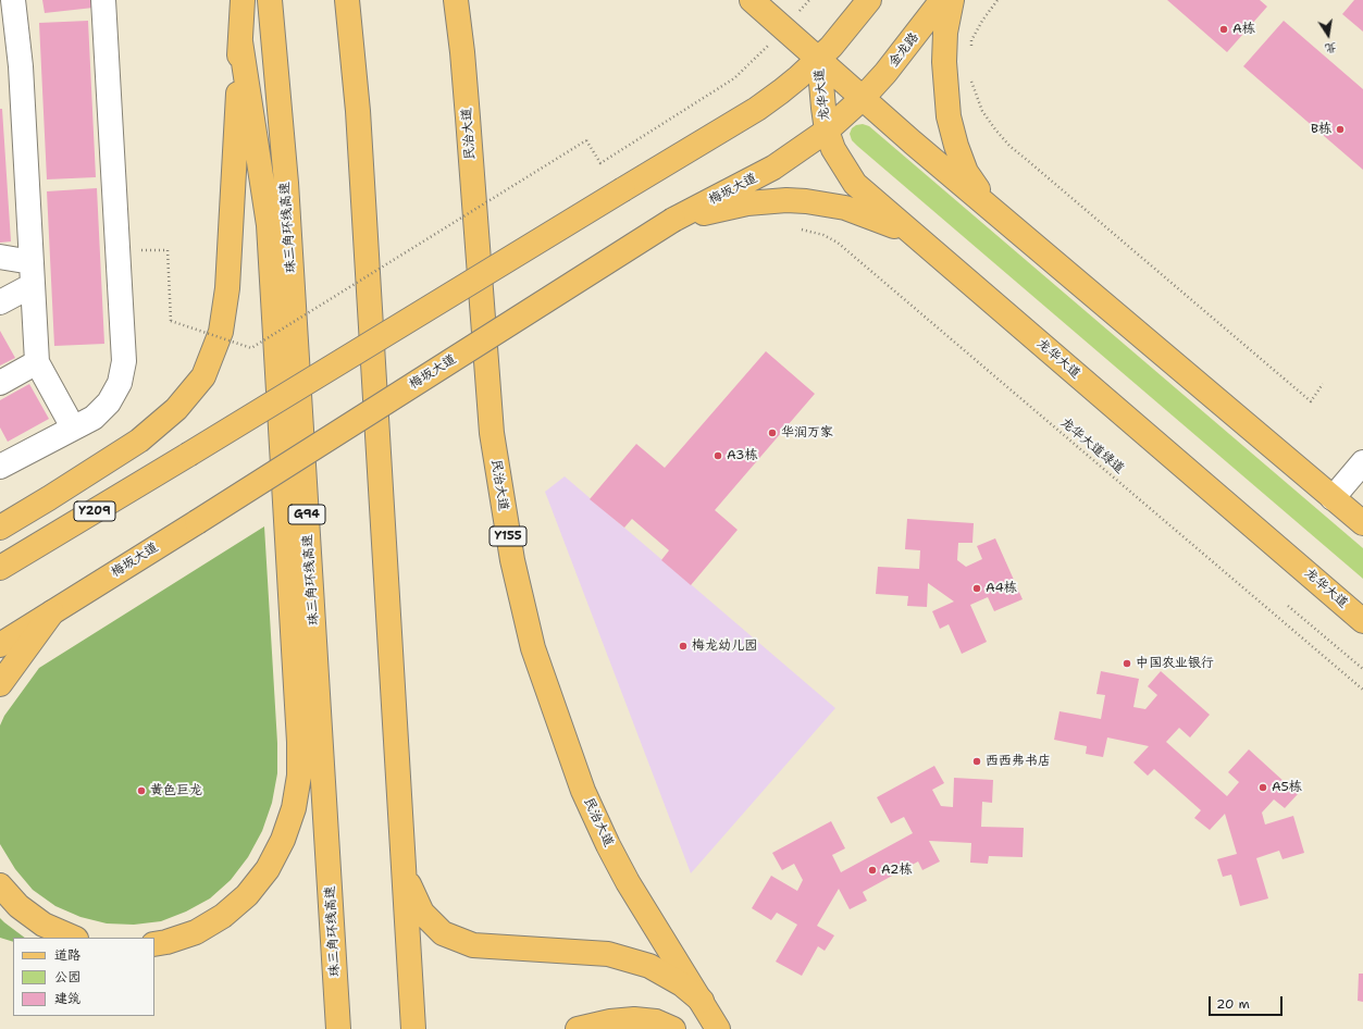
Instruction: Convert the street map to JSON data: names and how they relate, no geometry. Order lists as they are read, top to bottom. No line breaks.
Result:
{"streets":{"main road":["金龙路","龙华大道","民治大道","梅坂大道","珠三角环线高速","Y209","G94","Y155"],"path":["龙华大道绿道"]},"crossings":[["金龙路","龙华大道"],["金龙路","梅坂大道"],["龙华大道","梅坂大道"],["龙华大道","Y209"]],"places":["A栋","B栋","华润万家","A3栋","A4栋","梅龙幼儿园","中国农业银行","西西弗书店","A5栋","黄色巨龙","A2栋"],"legend":["道路","公园","建筑"],"scale_bar":"20 m","north":"bottom"}
